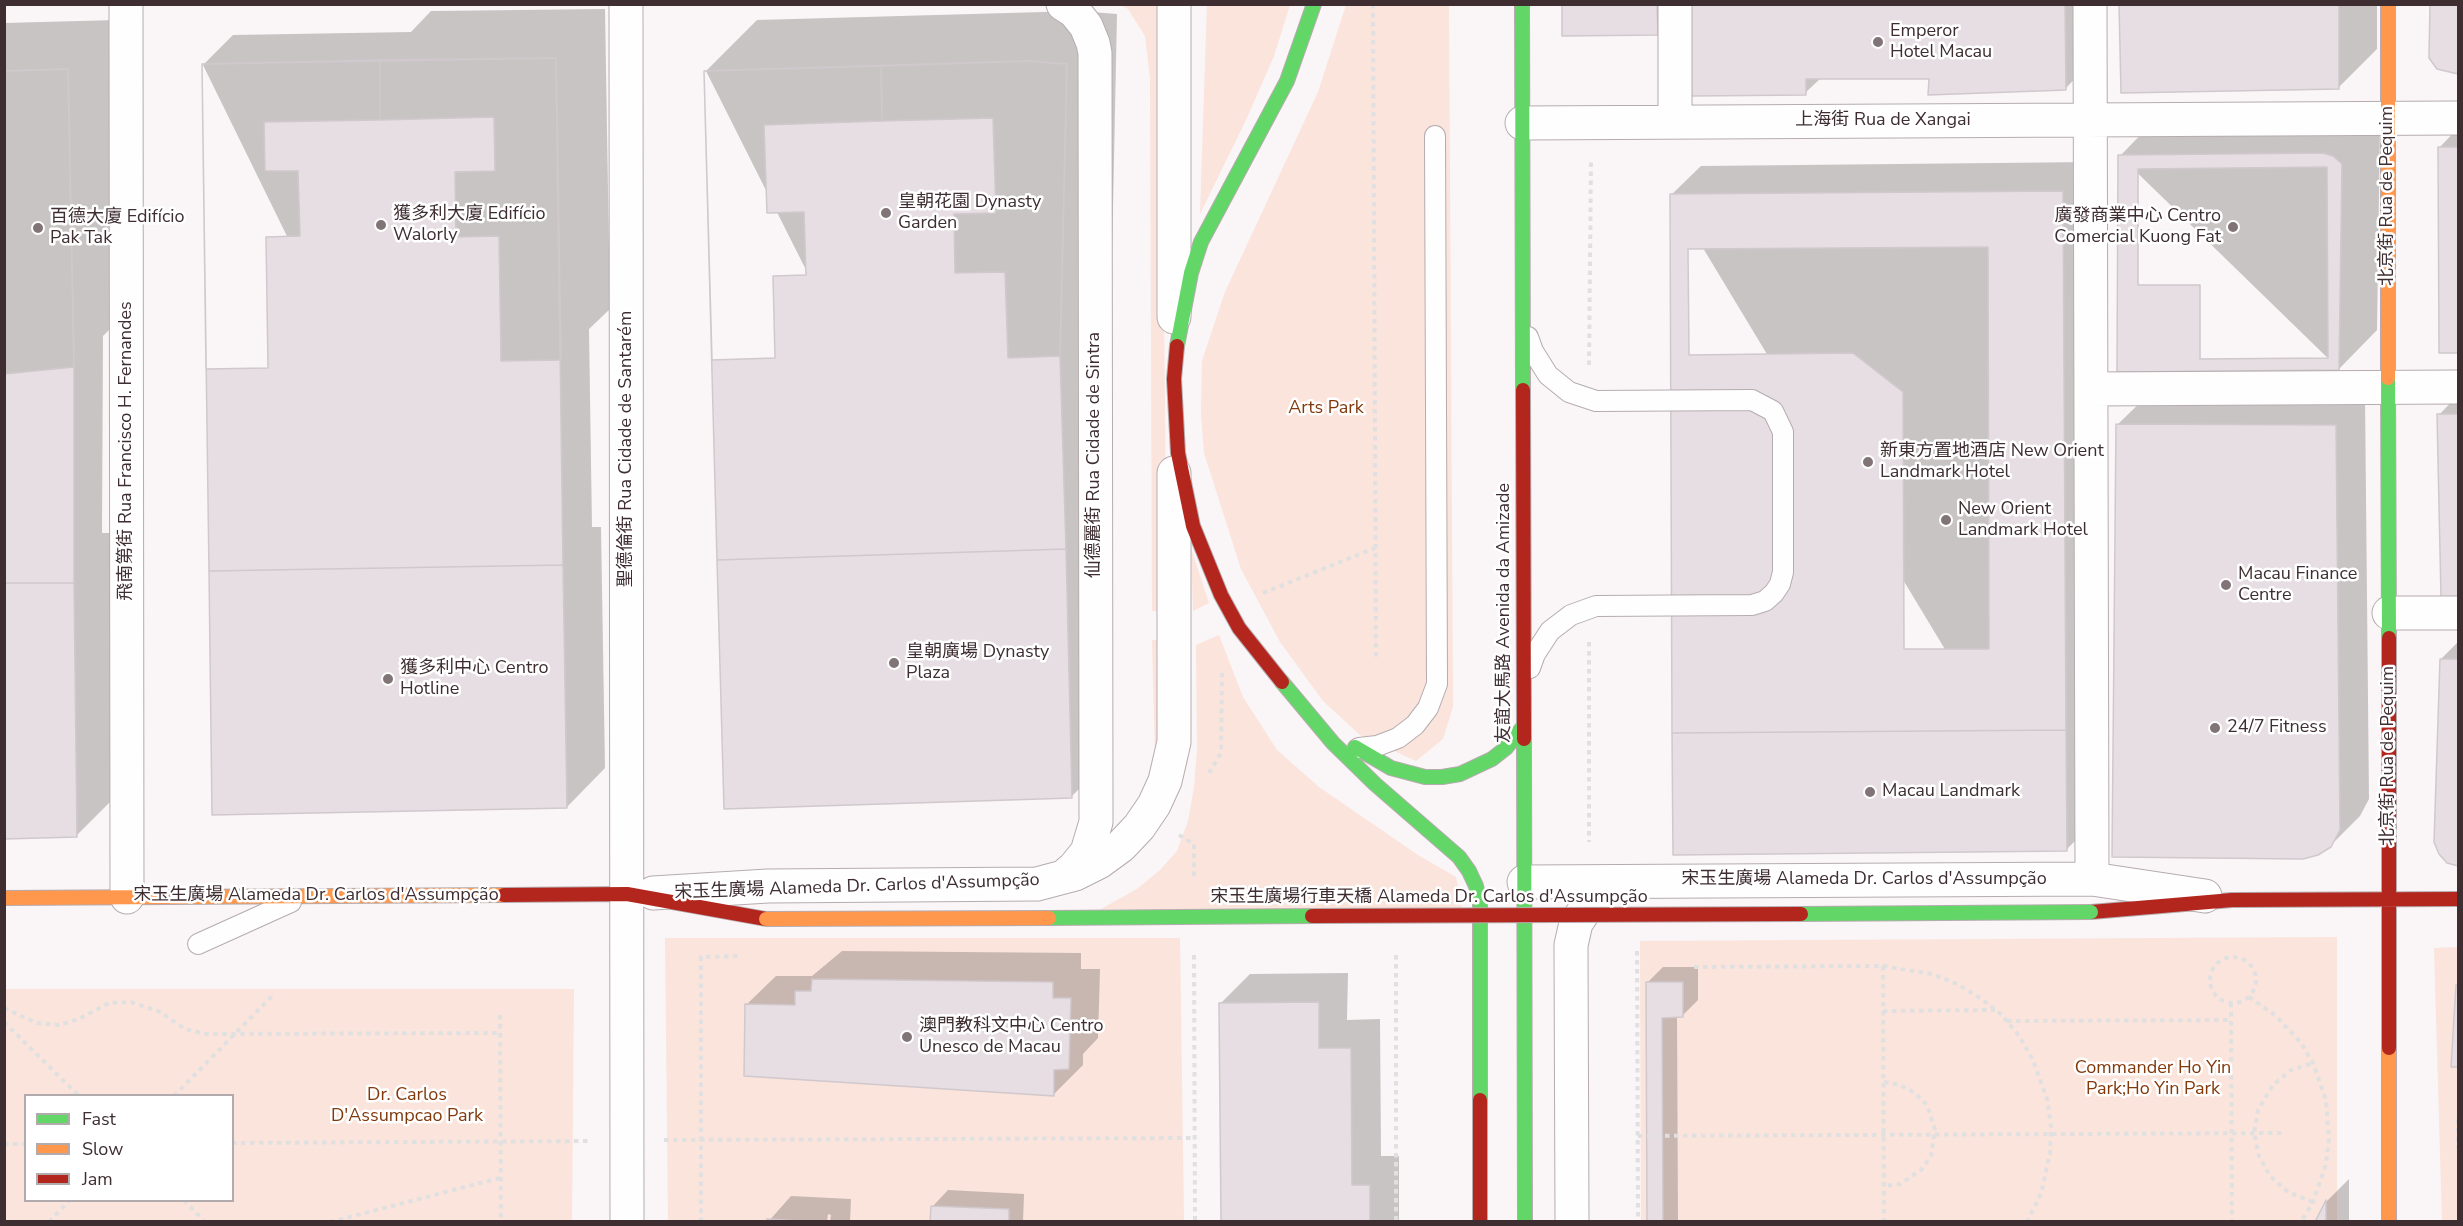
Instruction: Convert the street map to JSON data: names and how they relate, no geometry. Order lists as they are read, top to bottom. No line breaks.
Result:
{"streets":{"main road":["北京街 Rua de Pequim","友誼大馬路 Avenida da Amizade","宋玉生廣場 Alameda Dr. Carlos d'Assumpção","宋玉生廣場行車天橋 Alameda Dr. Carlos d'Assumpção"],"street":["上海街 Rua de Xangai","聖德倫街 Rua Cidade de Santarém","飛南第街 Rua Francisco H. Fernandes","仙德麗街 Rua Cidade de Sintra"]},"crossings":[["上海街 Rua de Xangai","北京街 Rua de Pequim"],["上海街 Rua de Xangai","友誼大馬路 Avenida da Amizade"],["北京街 Rua de Pequim","宋玉生廣場 Alameda Dr. Carlos d'Assumpção"],["聖德倫街 Rua Cidade de Santarém","宋玉生廣場 Alameda Dr. Carlos d'Assumpção"],["飛南第街 Rua Francisco H. Fernandes","宋玉生廣場 Alameda Dr. Carlos d'Assumpção"],["仙德麗街 Rua Cidade de Sintra","宋玉生廣場 Alameda Dr. Carlos d'Assumpção"],["友誼大馬路 Avenida da Amizade","宋玉生廣場 Alameda Dr. Carlos d'Assumpção"],["宋玉生廣場 Alameda Dr. Carlos d'Assumpção","宋玉生廣場行車天橋 Alameda Dr. Carlos d'Assumpção"]],"parks":["Arts Park","Commander Ho Yin Park;Ho Yin Park","Dr. Carlos D'Assumpcao Park"],"places":["Emperor Hotel Macau","皇朝花園 Dynasty Garden","獲多利大廈 Edifício Walorly","廣發商業中心 Centro Comercial Kuong Fat","百德大廈 Edifício Pak Tak","新東方置地酒店 New Orient Landmark Hotel","New Orient Landmark Hotel","Macau Finance Centre","皇朝廣場 Dynasty Plaza","獲多利中心 Centro Hotline","24/7 Fitness","Macau Landmark","澳門教科文中心 Centro Unesco de Macau"],"legend":["Fast","Slow","Jam"]}
